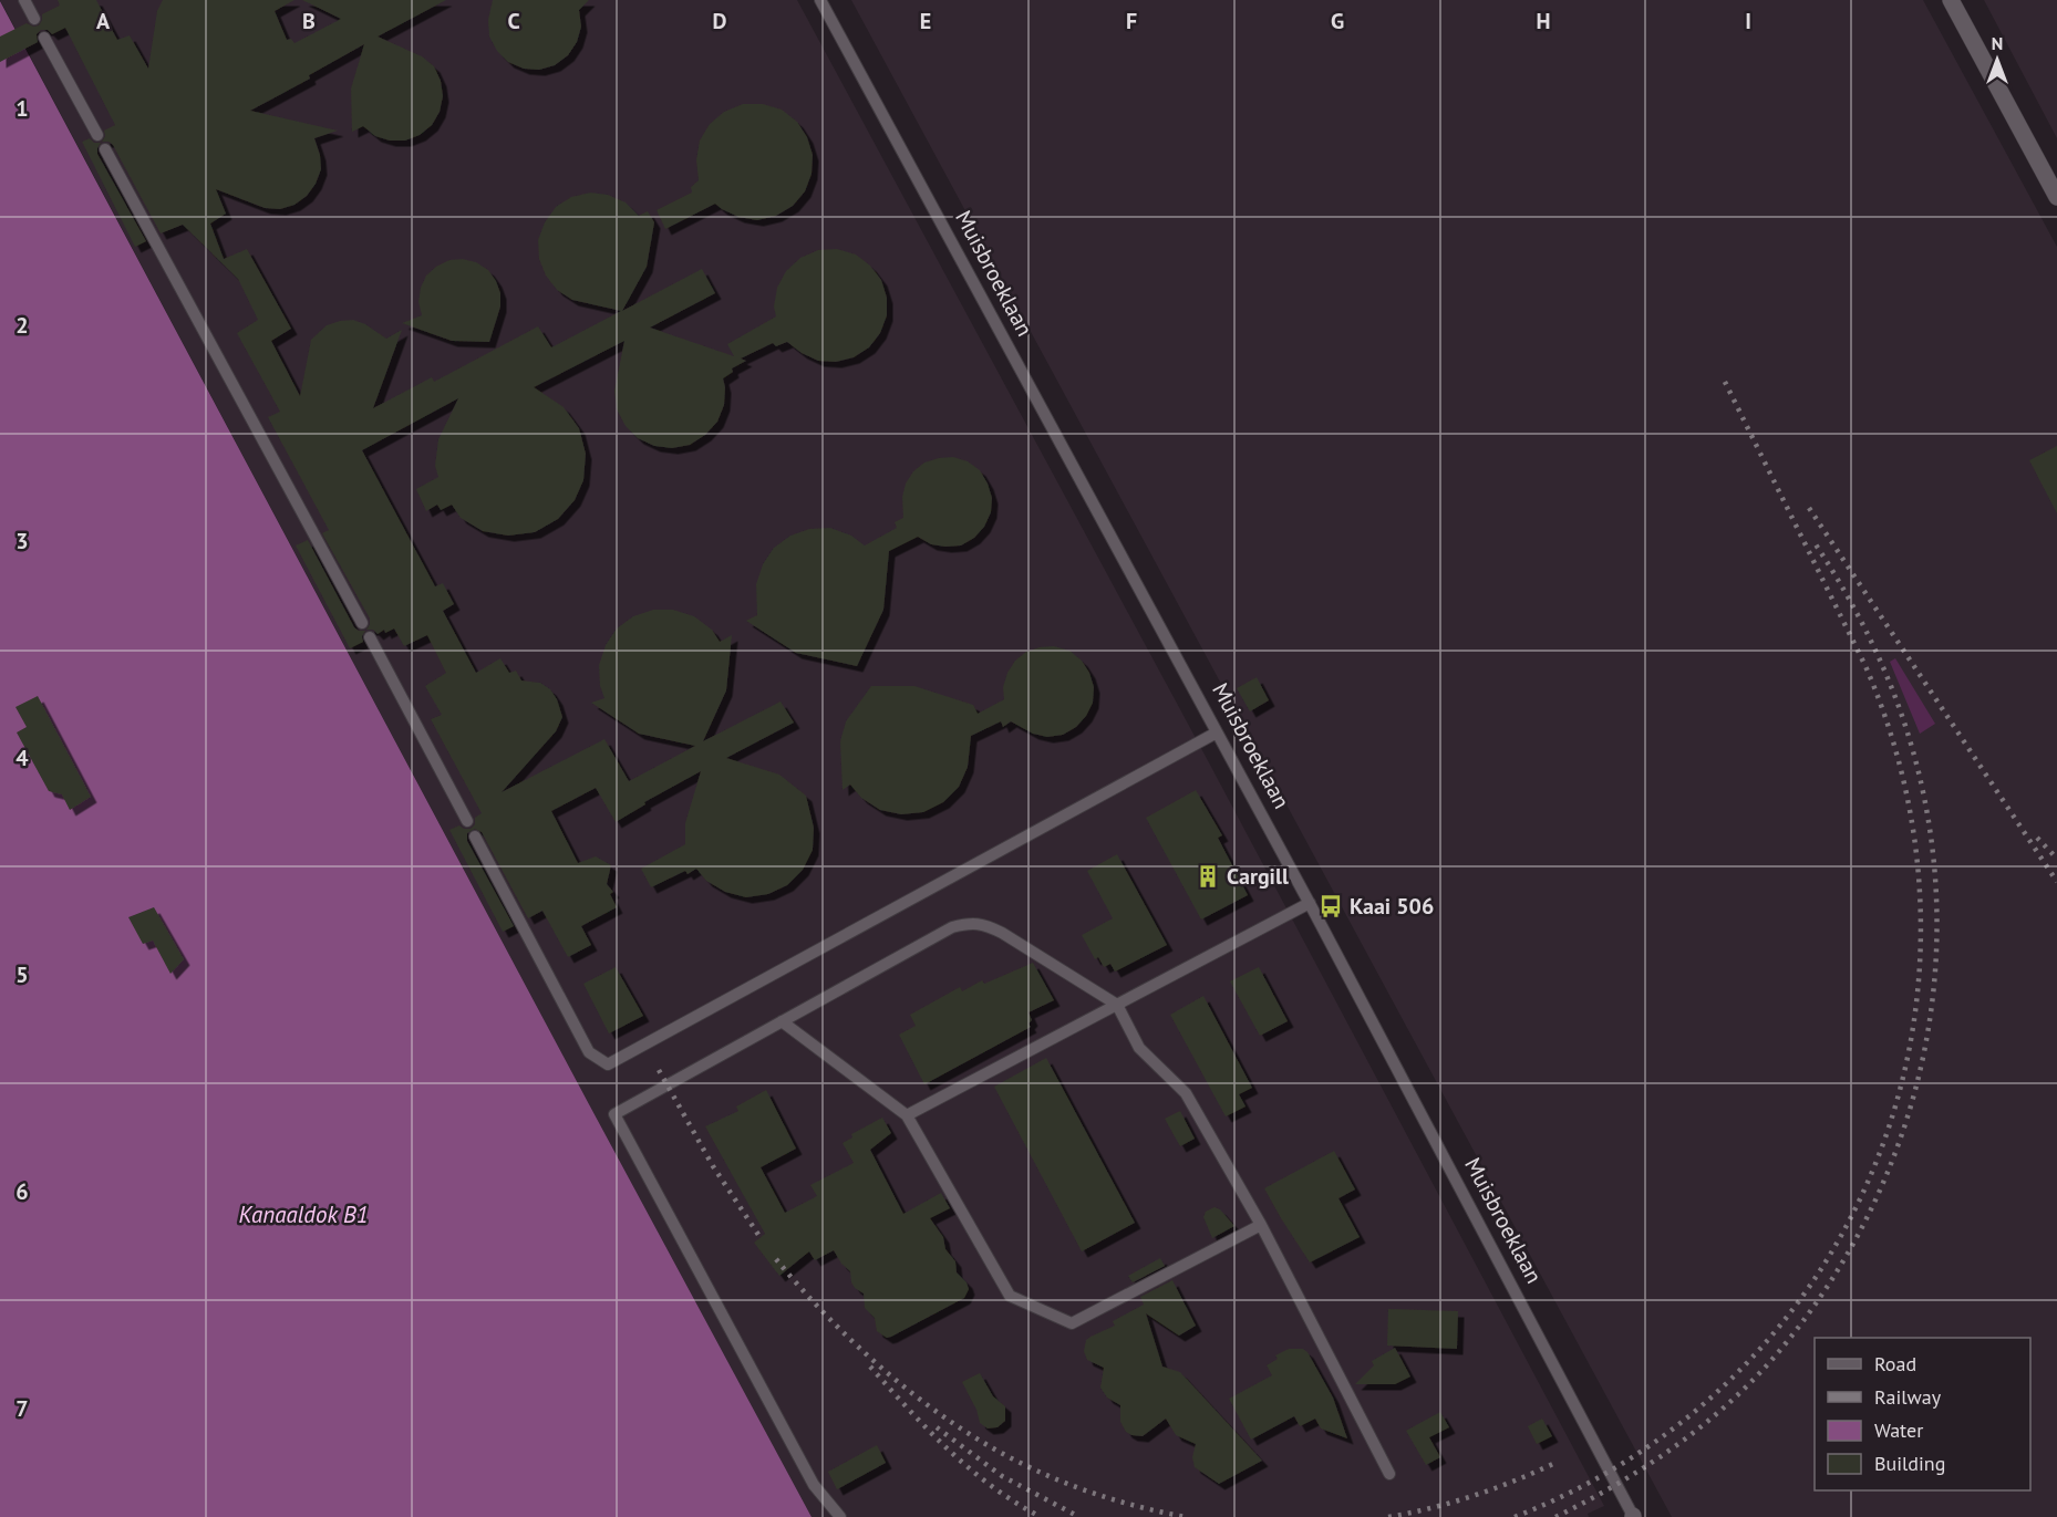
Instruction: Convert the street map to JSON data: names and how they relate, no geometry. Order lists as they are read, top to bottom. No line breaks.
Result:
{"streets":{"lane":["Muisbroeklaan"]},"water":["Kanaaldok B1"],"places":{"building":["Cargill"],"bus stop":["Kaai 506"]},"legend":["Road","Railway","Water","Building"],"north":"top","grid":{"columns":["A","B","C","D","E","F","G","H","I"],"rows":["1","2","3","4","5","6","7"]}}
